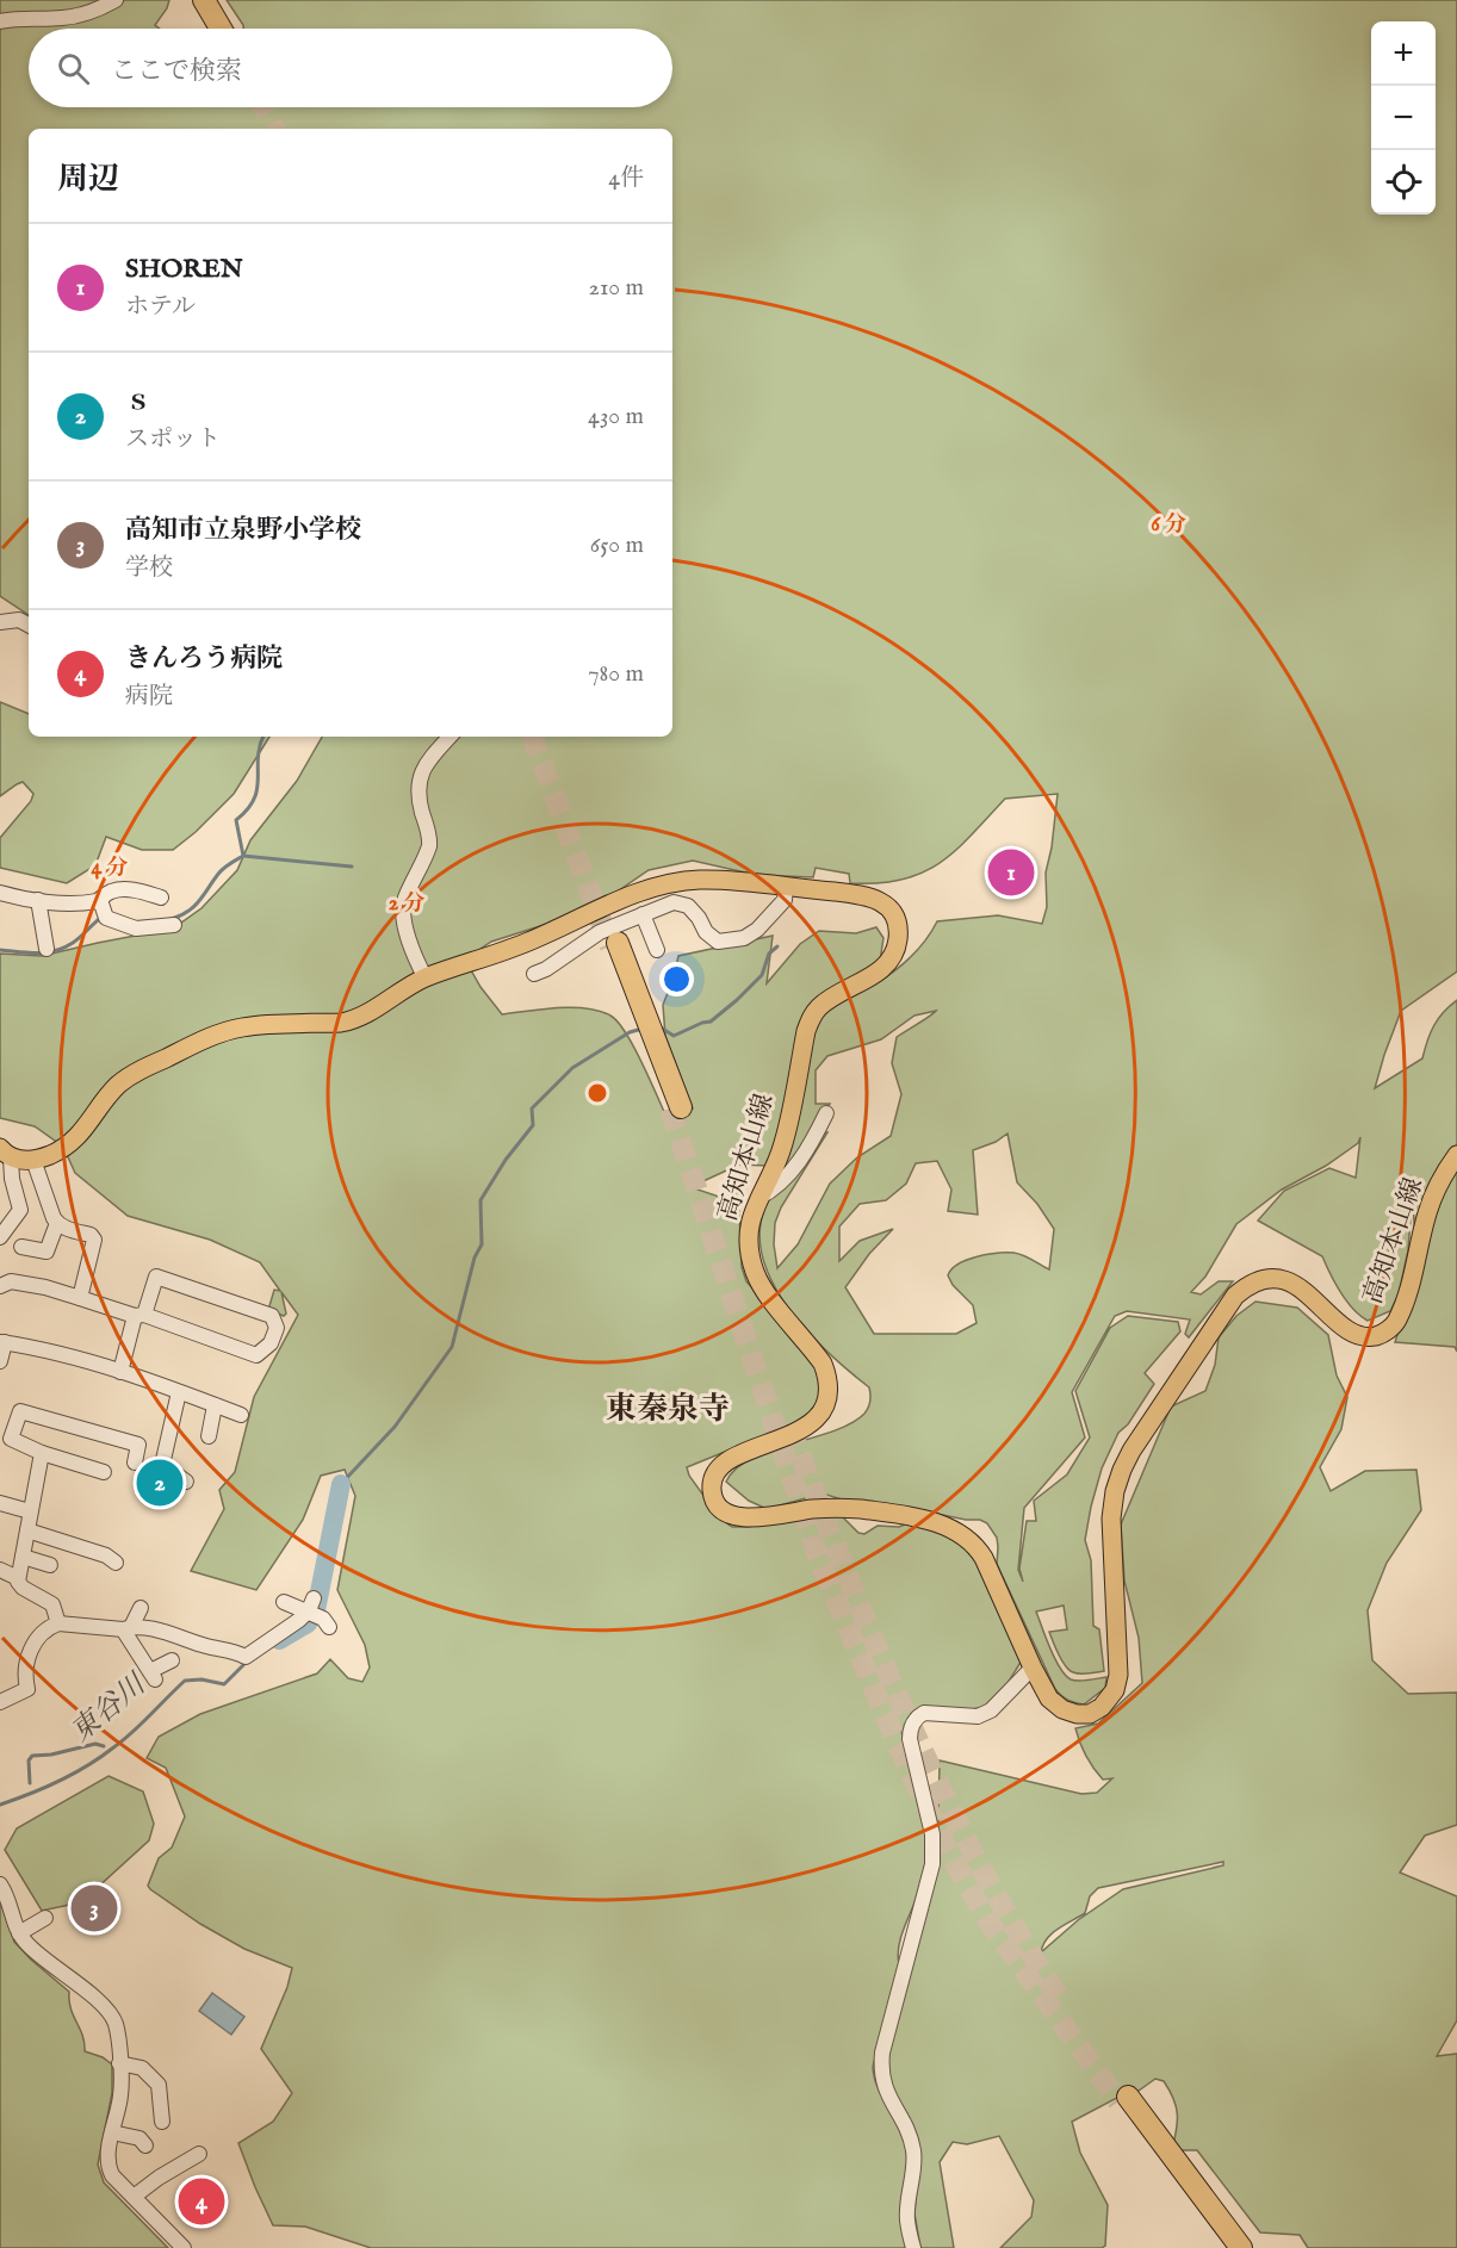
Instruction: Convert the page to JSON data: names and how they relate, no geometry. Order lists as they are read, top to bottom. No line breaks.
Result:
{"streets":{"main road":["高知本山線"]},"districts":["東秦泉寺"],"water":["東谷川"],"page":{"map_buttons":["+","−"],"search":"ここで検索","heading":["周辺","4件"],"list":[{"mark":"1","name":"SHOREN","note":"ホテル","value":"210 m"},{"mark":"2","name":"ｓ","note":"スポット","value":"430 m"},{"mark":"3","name":"高知市立泉野小学校","note":"学校","value":"650 m"},{"mark":"4","name":"きんろう病院","note":"病院","value":"780 m"}],"pins":["1","2","3","4"]},"rings":["6 分","4 分","2 分"]}
